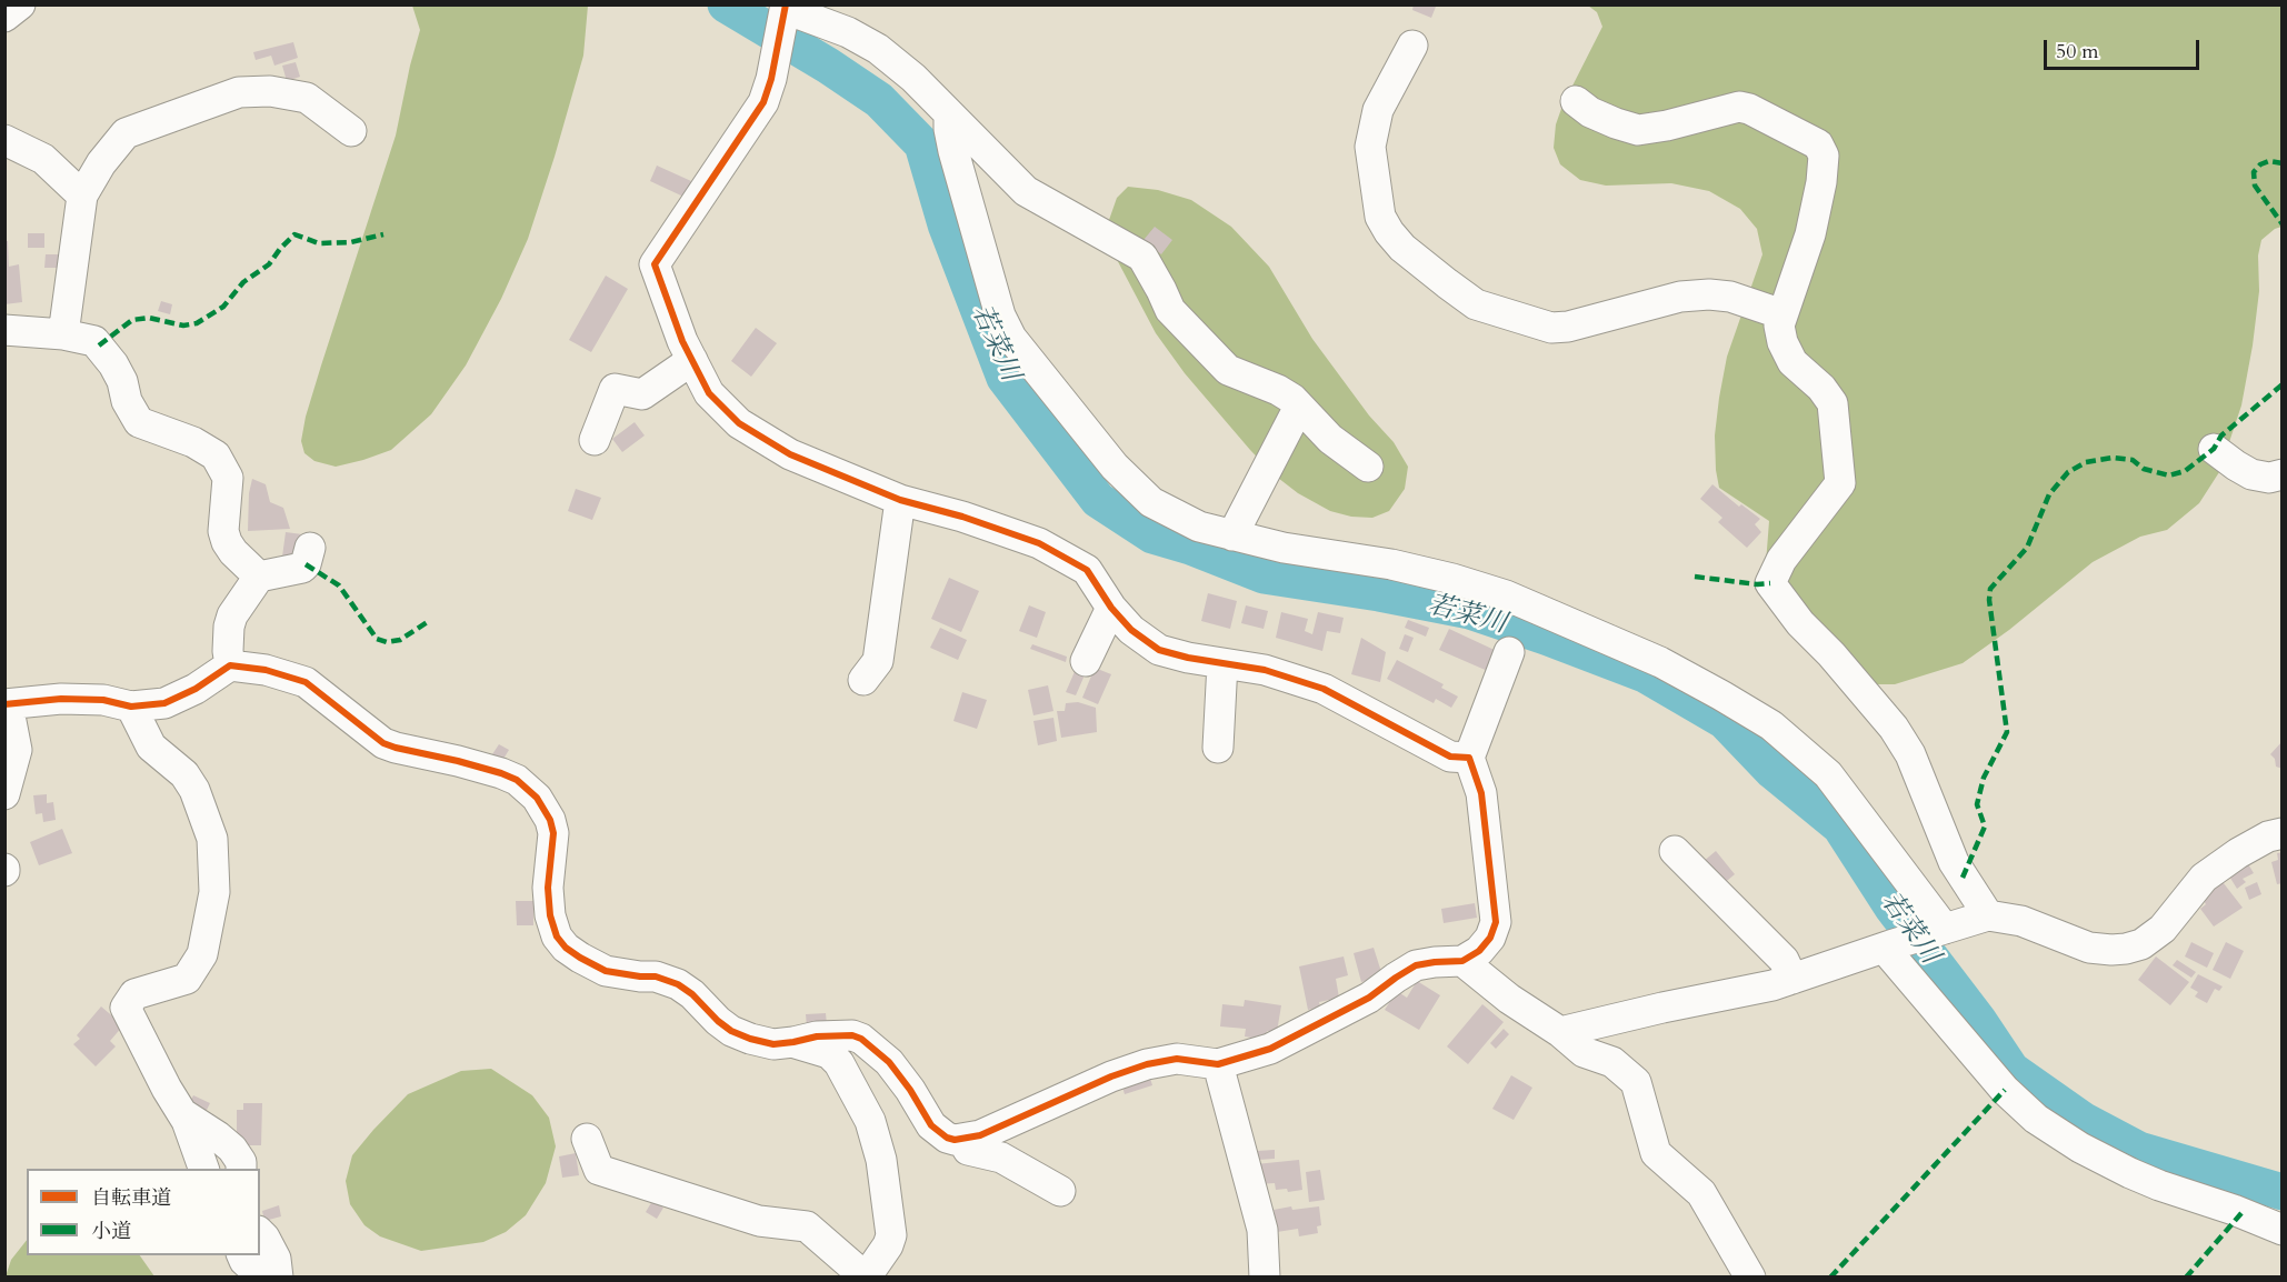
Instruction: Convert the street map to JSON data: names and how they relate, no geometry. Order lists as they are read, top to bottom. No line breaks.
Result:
{"water":["若菜川"],"legend":["自転車道","小道"],"scale_bar":"50 m"}
